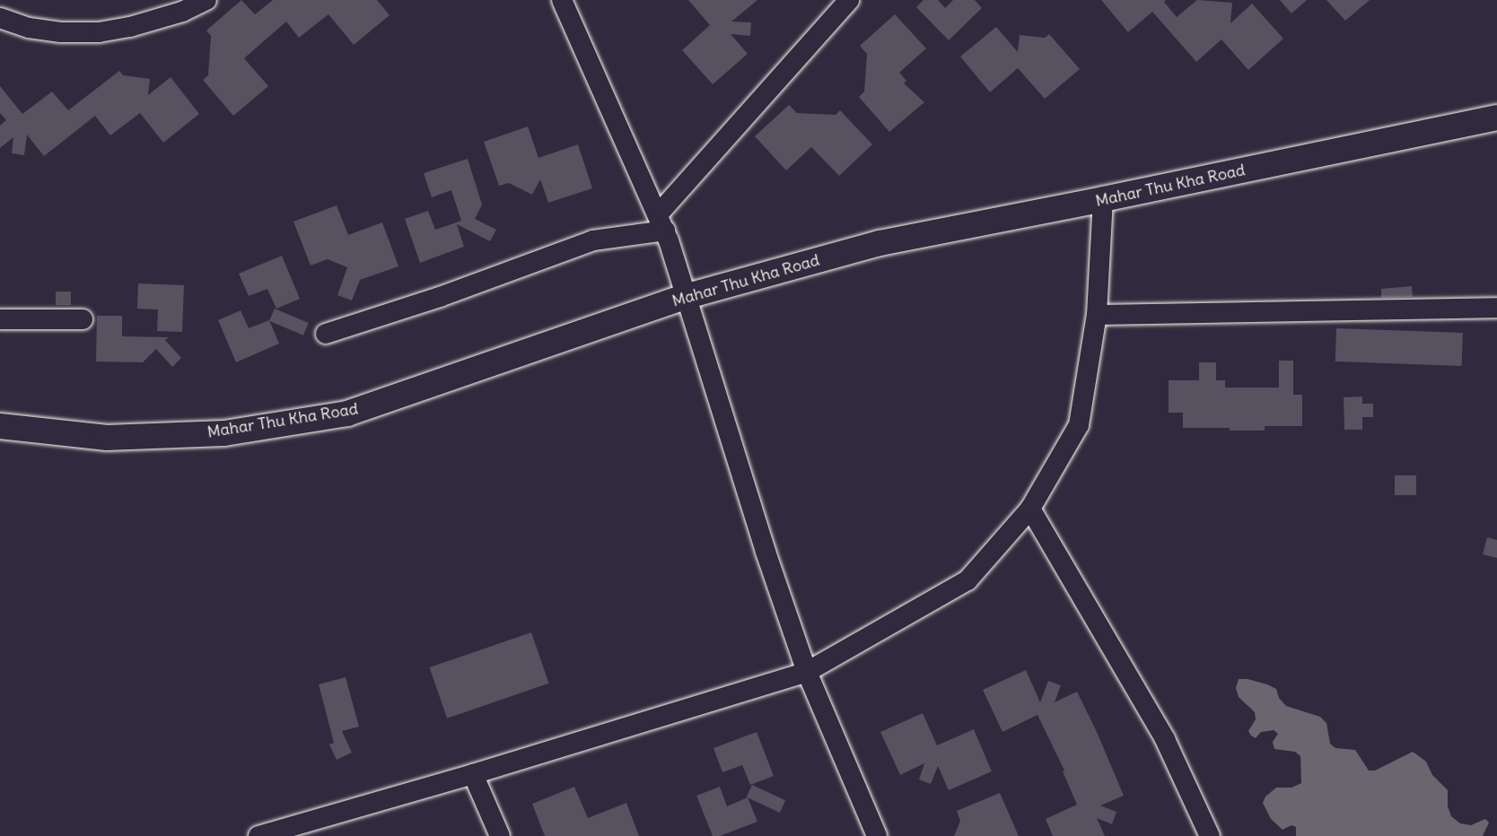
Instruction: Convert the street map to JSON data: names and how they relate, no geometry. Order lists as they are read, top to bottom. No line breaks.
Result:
{"streets":{"main road":["Mahar Thu Kha Road"]}}
